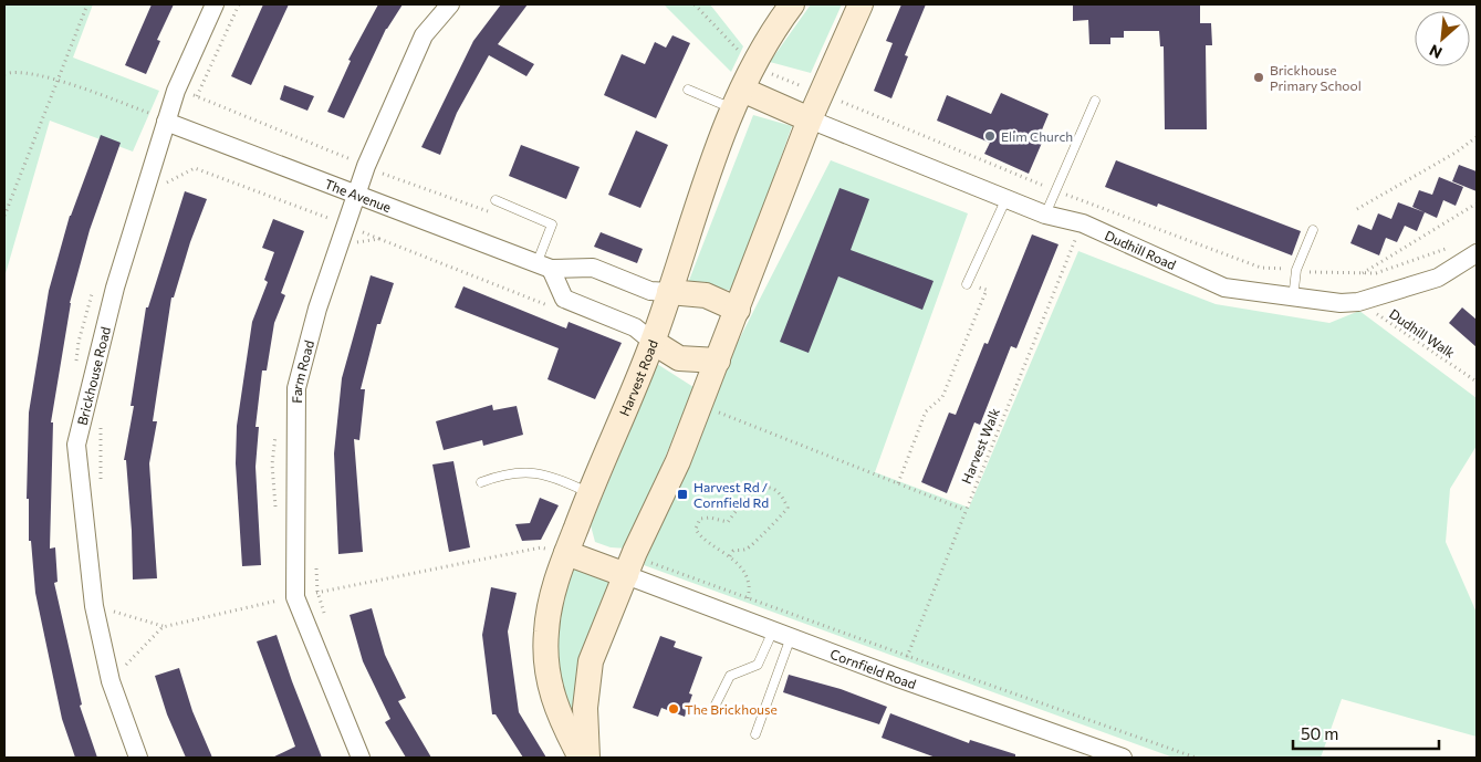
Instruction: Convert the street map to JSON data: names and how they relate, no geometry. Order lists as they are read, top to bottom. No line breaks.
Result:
{"streets":{"street":["The Avenue","Dudhill Road","Farm Road","Brickhouse Road","Harvest Road","Cornfield Road"],"path":["Dudhill Walk","Harvest Walk"]},"crossings":[["The Avenue","Farm Road"],["The Avenue","Brickhouse Road"],["The Avenue","Harvest Road"],["Dudhill Road","Dudhill Walk"],["Dudhill Road","Harvest Walk"],["Harvest Walk","Cornfield Road"]],"places":{"other":["Brickhouse Primary School","Elim Church","The Brickhouse"],"transit":["Harvest Rd / Cornfield Rd"]},"scale_bar":"50 m","north":"bottom left"}
